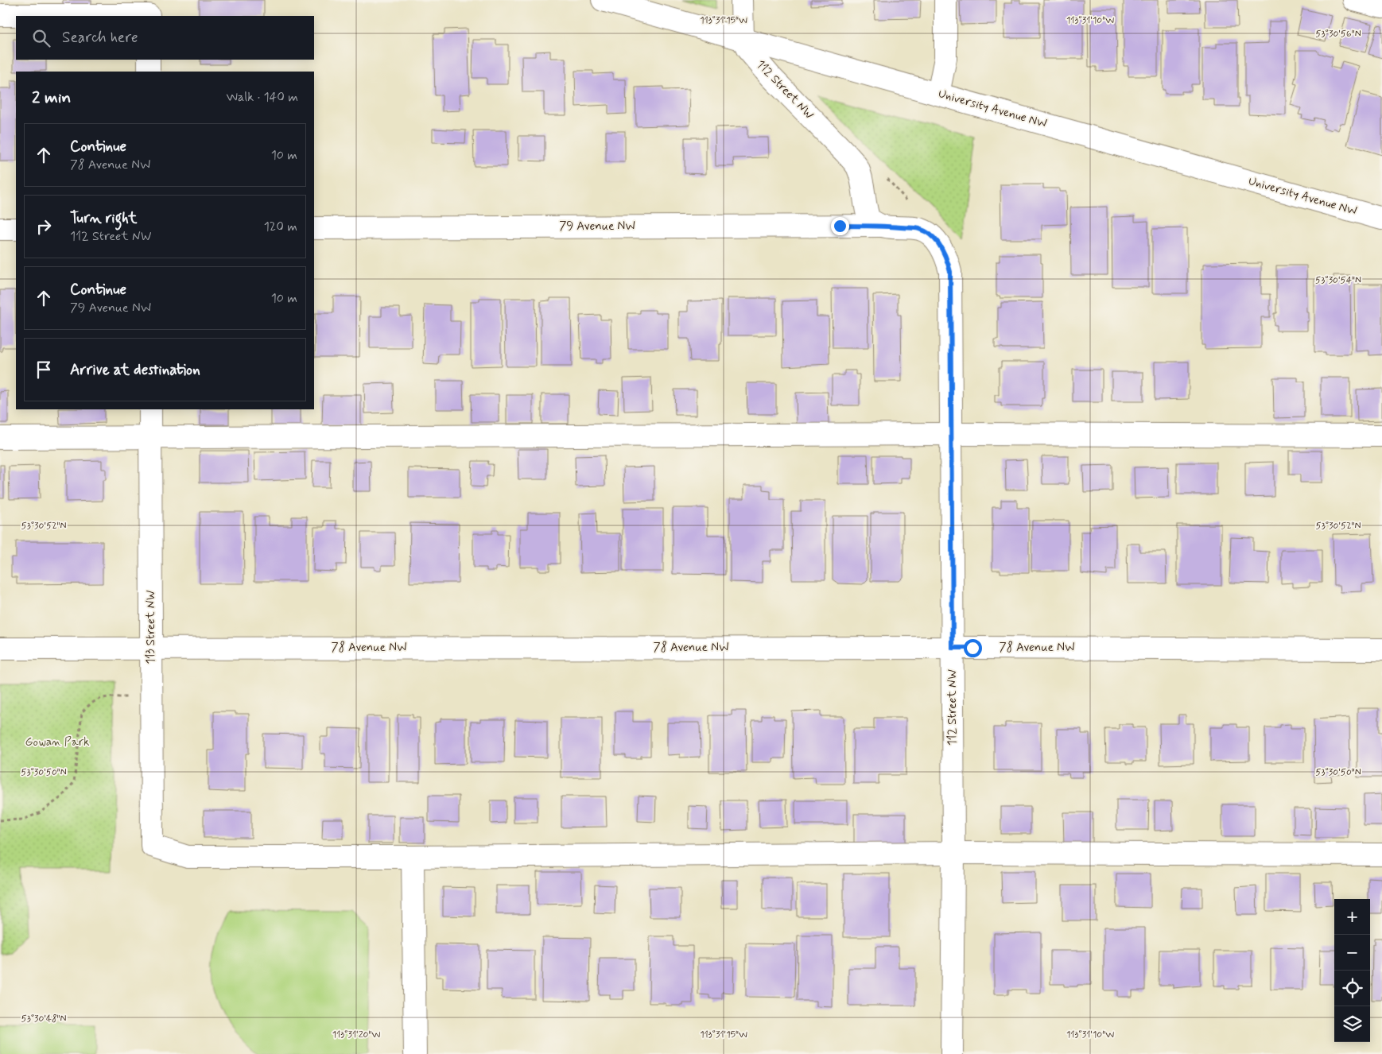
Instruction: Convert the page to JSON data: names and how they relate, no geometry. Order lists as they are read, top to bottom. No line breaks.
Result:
{"streets":{"street":["112 Street NW","University Avenue NW","79 Avenue NW","113 Street NW","78 Avenue NW"]},"crossings":[["112 Street NW","University Avenue NW"],["112 Street NW","79 Avenue NW"],["112 Street NW","78 Avenue NW"],["113 Street NW","78 Avenue NW"]],"parks":["Gowan Park"],"page":{"search":"Search here","heading":["2 min","Walk · 140 m"],"list":[["Continue","78 Avenue NW","10 m"],["Turn right","112 Street NW","120 m"],["Continue","79 Avenue NW","10 m"],"Arrive at destination"],"map_buttons":["+","−"]},"coordinates":["113°31'15\"W","113°31'10\"W","53°30'56\"N","53°30'54\"N","53°30'52\"N","53°30'50\"N","53°30'48\"N","113°31'20\"W"]}
